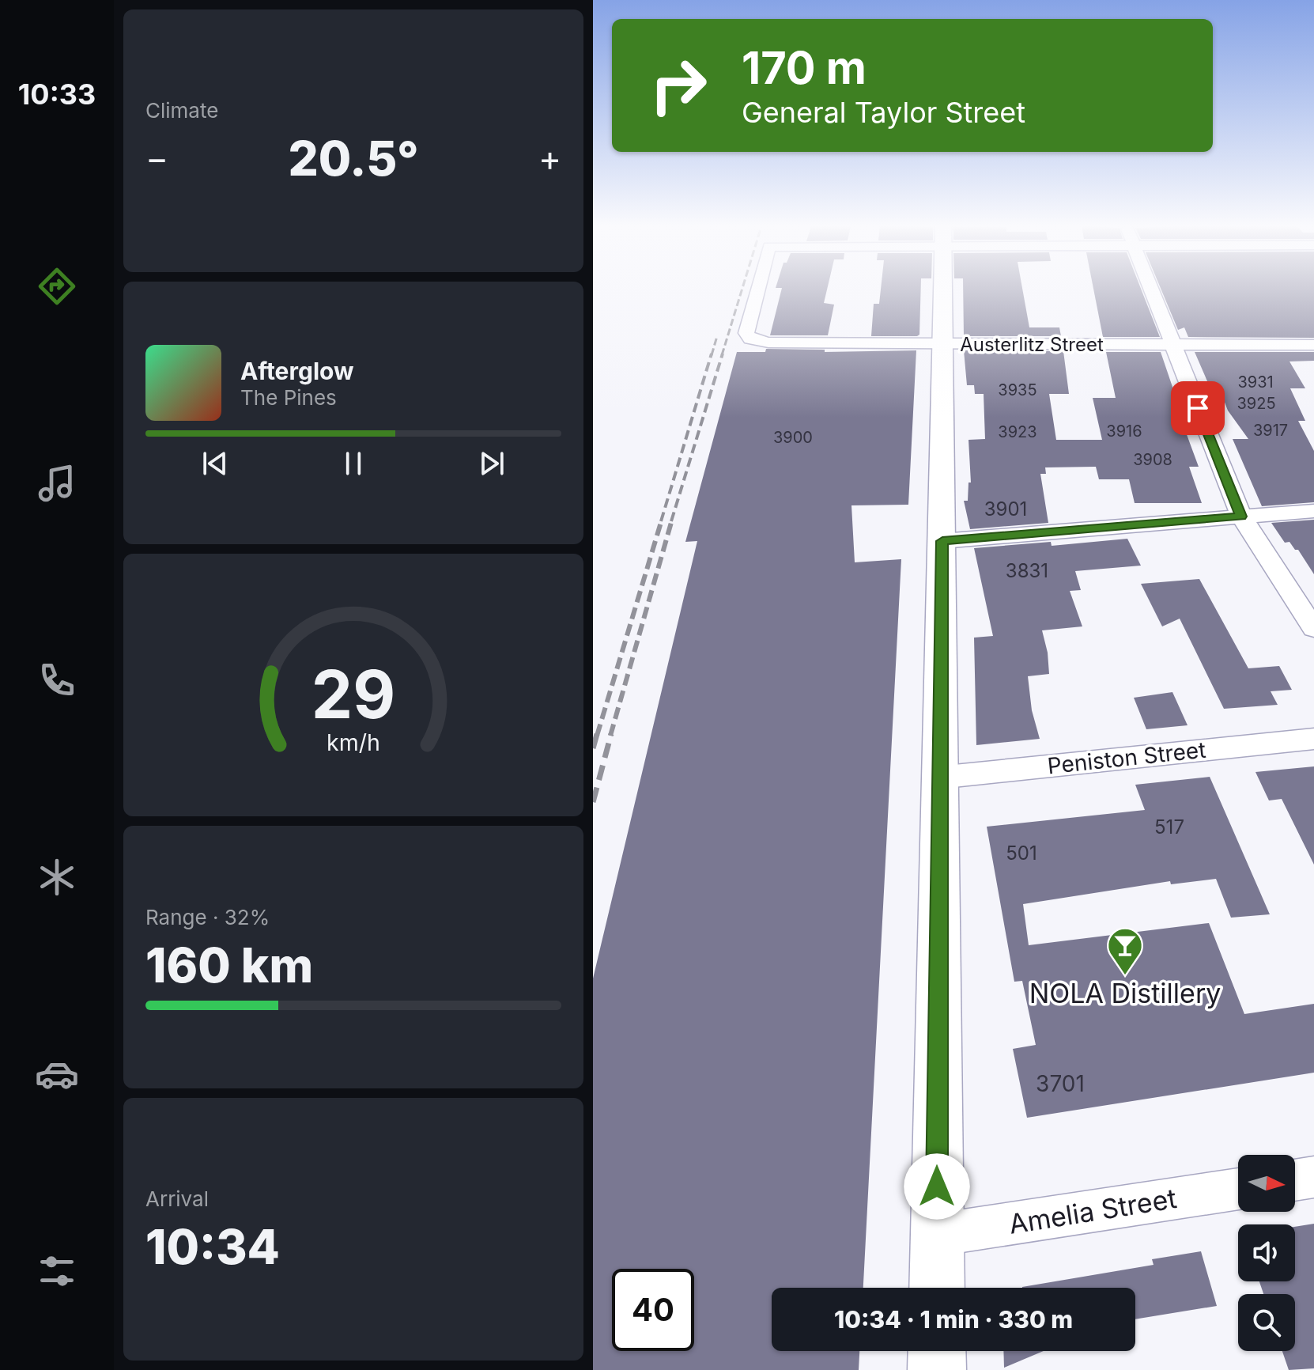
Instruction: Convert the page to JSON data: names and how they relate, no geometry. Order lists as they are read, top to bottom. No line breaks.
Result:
{"streets":{"street":["Austerlitz Street","Peniston Street","Amelia Street"]},"places":{"bar":["NOLA Distillery"]},"house_numbers":["3931","3935","3925","3917","3916","3923","3900","3908","3901","3831","517","501","3701"],"north":"right","page":{"tabs":"10:33","tile":["Climate",["Range · 32%","160 km"],["Arrival","10:34"]],"turn":["170 m","General Taylor Street"],"heat":["−","20.5°","+"],"song":["Afterglow","The Pines"],"limit":"40","trip":"10:34 · 1 min · 330 m","gauge":["29","km/h"]}}
